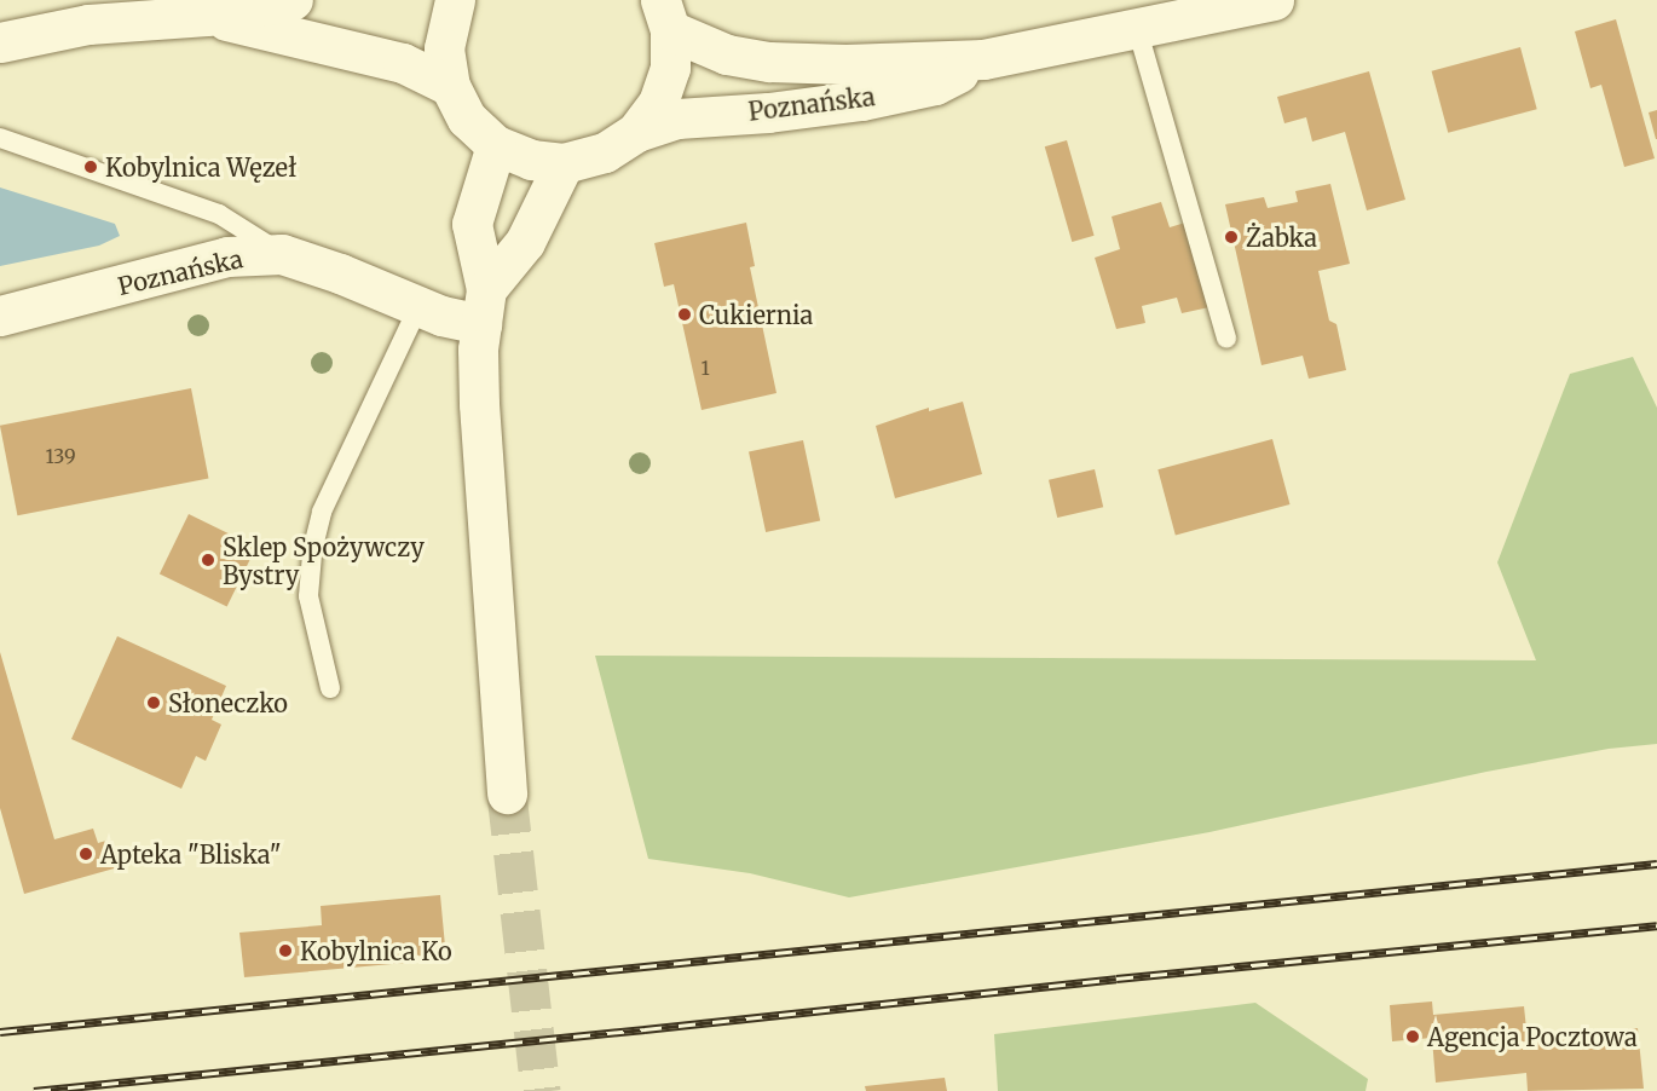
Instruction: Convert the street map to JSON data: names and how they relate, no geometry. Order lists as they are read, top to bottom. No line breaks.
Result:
{"streets":{"main road":["Poznańska"]},"places":["Kobylnica Węzeł","Żabka","Cukiernia","Sklep Spożywczy Bystry","Słoneczko","Apteka \"Bliska\"","Kobylnica Ko","Agencja Pocztowa"],"house_numbers":["1","139"]}
